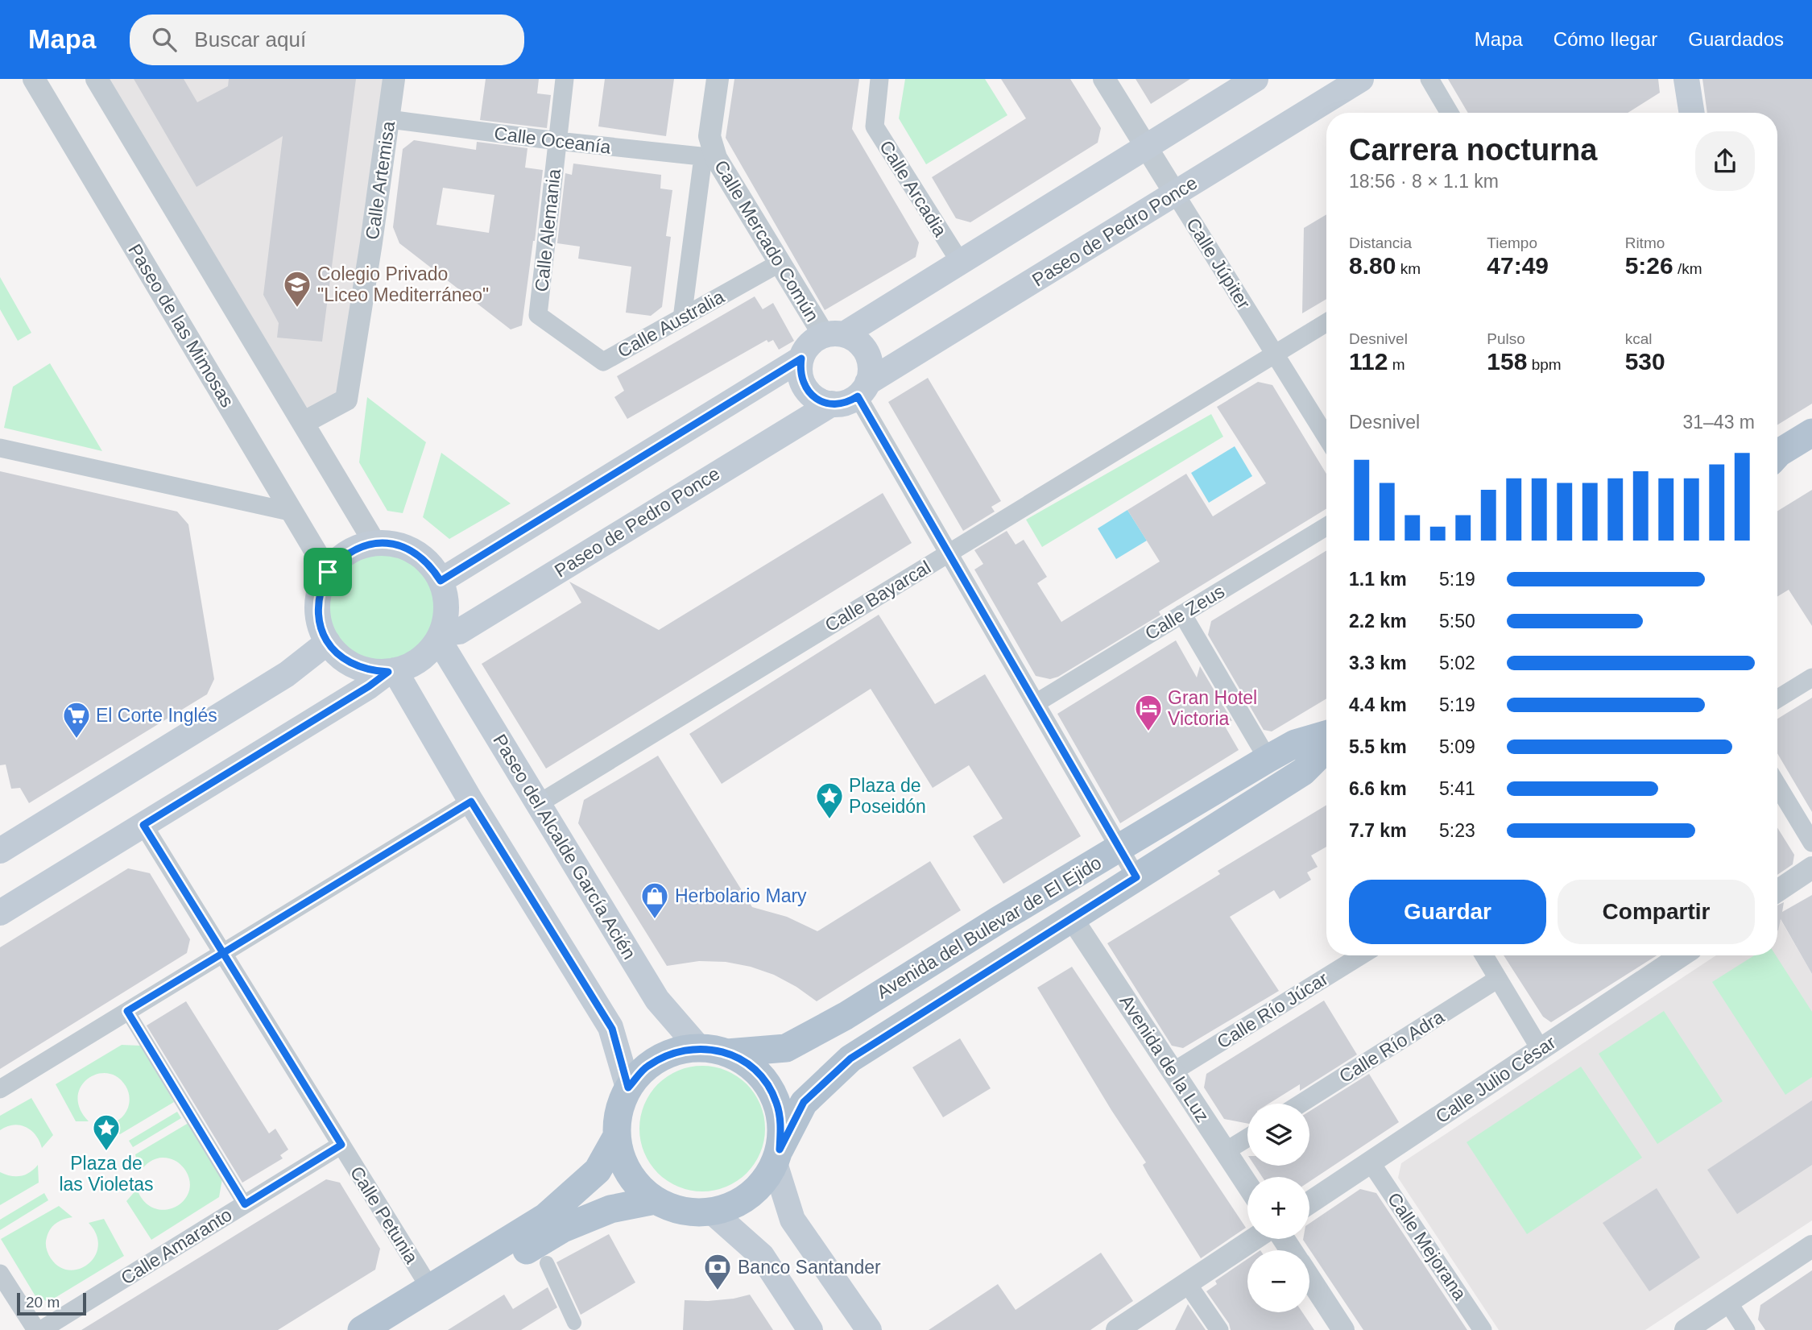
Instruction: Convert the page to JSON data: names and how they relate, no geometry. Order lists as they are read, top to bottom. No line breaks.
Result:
{"streets":{"main road":["Paseo de Pedro Ponce","Paseo del Alcalde García Acién","Avenida del Bulevar de El Ejido"],"street":["Calle Oceanía","Calle Artemisa","Calle Arcadia","Calle Alemania","Calle Mercado Común","Calle Júpiter","Calle Australia","Paseo de las Mimosas","Calle Bayarcal","Calle Zeus","Calle Río Júcar","Calle Río Adra","Avenida de la Luz","Calle Julio César","Calle Petunia","Calle Amaranto","Calle Mejorana"]},"crossings":[["Calle Oceanía","Calle Artemisa"],["Calle Oceanía","Calle Alemania"],["Calle Oceanía","Calle Mercado Común"],["Calle Alemania","Calle Australia"],["Paseo de Pedro Ponce","Calle Mercado Común"],["Paseo de Pedro Ponce","Calle Júpiter"],["Paseo de Pedro Ponce","Paseo de las Mimosas"],["Paseo de Pedro Ponce","Paseo del Alcalde García Acién"],["Calle Mercado Común","Calle Australia"],["Calle Júpiter","Calle Bayarcal"],["Paseo de las Mimosas","Paseo del Alcalde García Acién"],["Calle Bayarcal","Paseo del Alcalde García Acién"],["Paseo del Alcalde García Acién","Avenida del Bulevar de El Ejido"],["Avenida del Bulevar de El Ejido","Avenida de la Luz"],["Calle Río Júcar","Avenida de la Luz"],["Calle Julio César","Calle Mejorana"],["Calle Petunia","Calle Amaranto"]],"places":{"school or university":["Colegio Privado \"Liceo Mediterráneo\""],"hotel":["Gran Hotel Victoria"],"supermarket":["El Corte Inglés"],"place":["Plaza de Poseidón","Plaza de las Violetas"],"shop":["Herbolario Mary"],"bank":["Banco Santander"]},"scale_bar":"20 m","page":{"header":"Mapa","search":"Buscar aquí","nav":["Mapa","Cómo llegar","Guardados"],"heading":["Carrera nocturna","18:56 · 8 × 1.1 km"],"stats":[["Distancia","8.80 km"],["Tiempo","47:49"],["Ritmo","5:26 /km"],["Desnivel","112 m"],["Pulso","158 bpm"],["kcal","530"]],"chart":["Desnivel","31–43 m"],"list":[{"name":"1.1 km","note":"5:19"},{"name":"2.2 km","note":"5:50"},{"name":"3.3 km","note":"5:02"},{"name":"4.4 km","note":"5:19"},{"name":"5.5 km","note":"5:09"},{"name":"6.6 km","note":"5:41"},{"name":"7.7 km","note":"5:23"}],"buttons":["Guardar","Compartir"],"map_buttons":["+","−"],"scale":"20 m"}}
